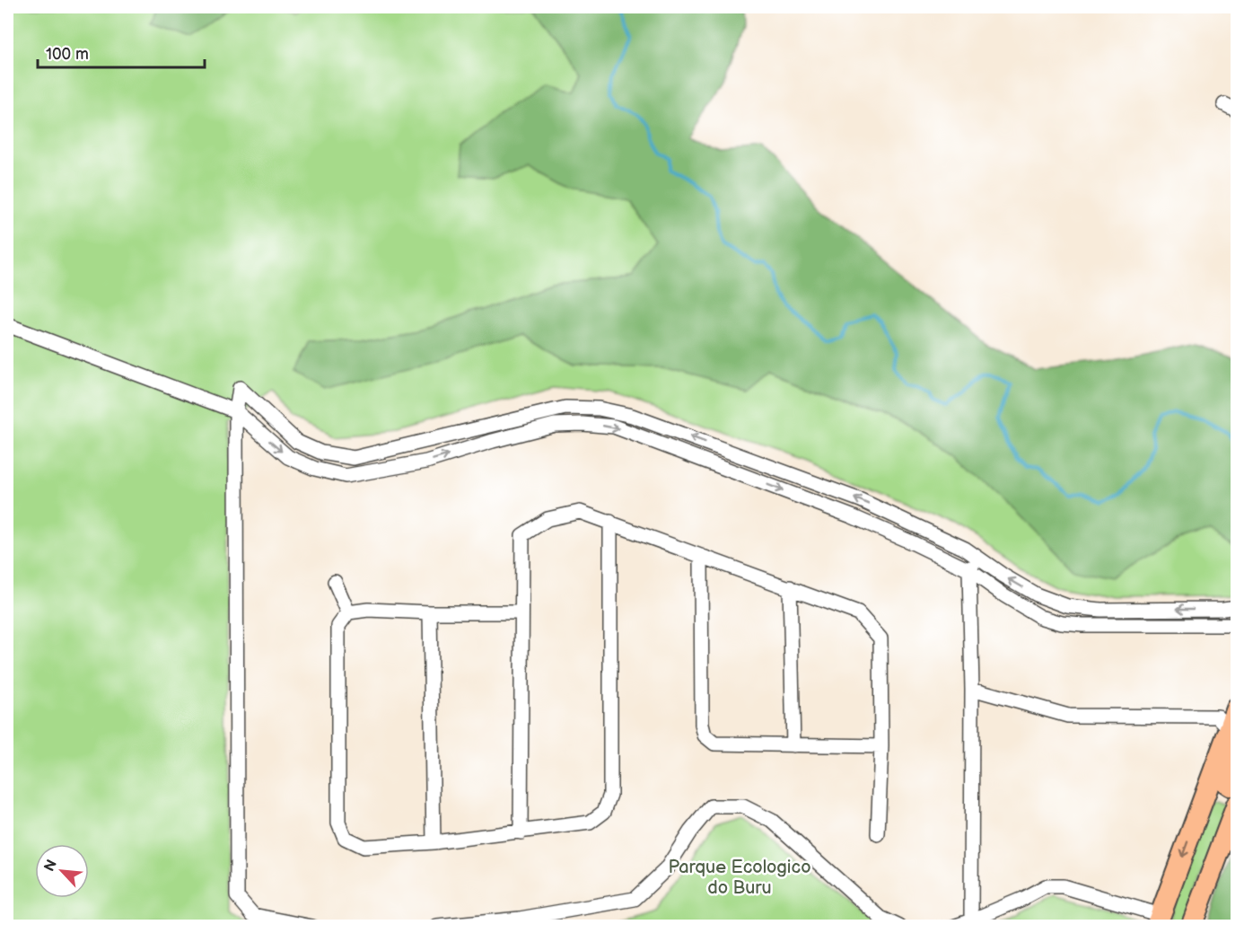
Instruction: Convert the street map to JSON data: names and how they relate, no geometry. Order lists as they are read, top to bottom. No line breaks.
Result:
{"parks":["Parque Ecologico do Buru"],"scale_bar":"100 m","north":"top left"}
